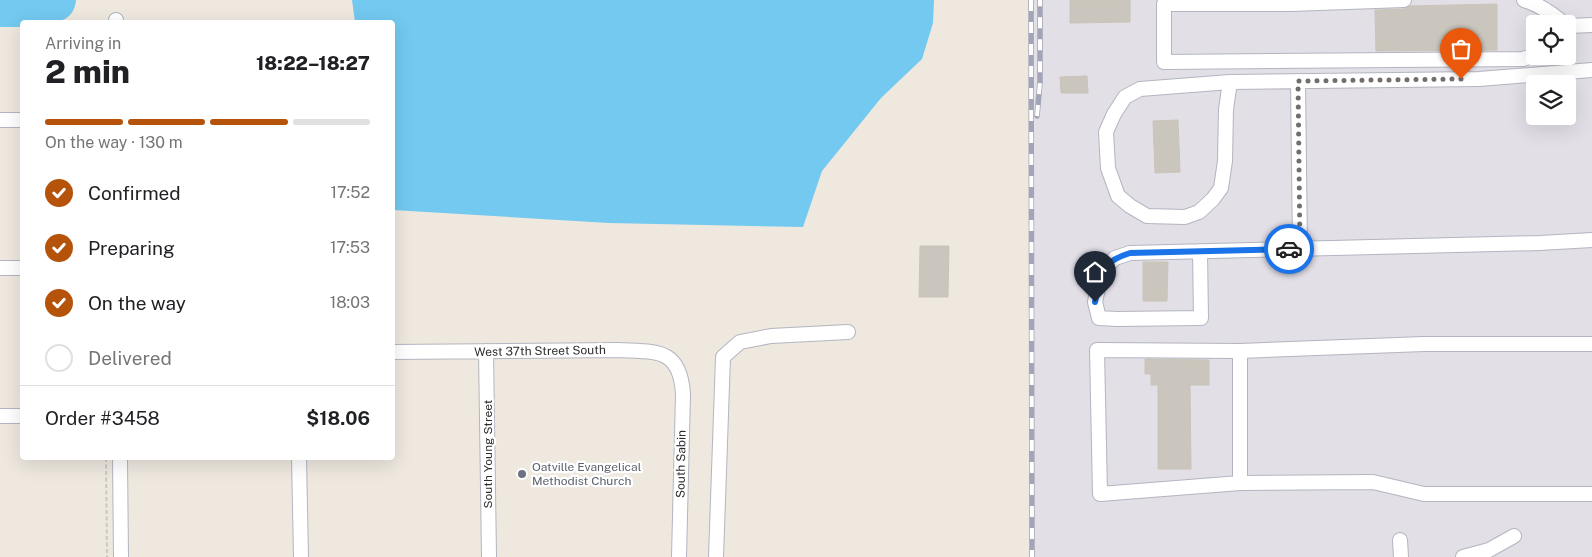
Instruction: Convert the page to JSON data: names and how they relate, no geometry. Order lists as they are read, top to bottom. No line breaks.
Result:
{"streets":{"street":["West 37th Street South","South Young Street","South Sabin"]},"crossings":[["West 37th Street South","South Young Street"],["West 37th Street South","South Sabin"]],"places":["Oatville Evangelical Methodist Church"],"page":{"heading":["2 min","Arriving in","18:22–18:27"],"panel":["Order #3458","$18.06"],"bar":"On the way · 130 m","list":[["Confirmed","17:52"],["Preparing","17:53"],["On the way","18:03"],"Delivered"]}}
